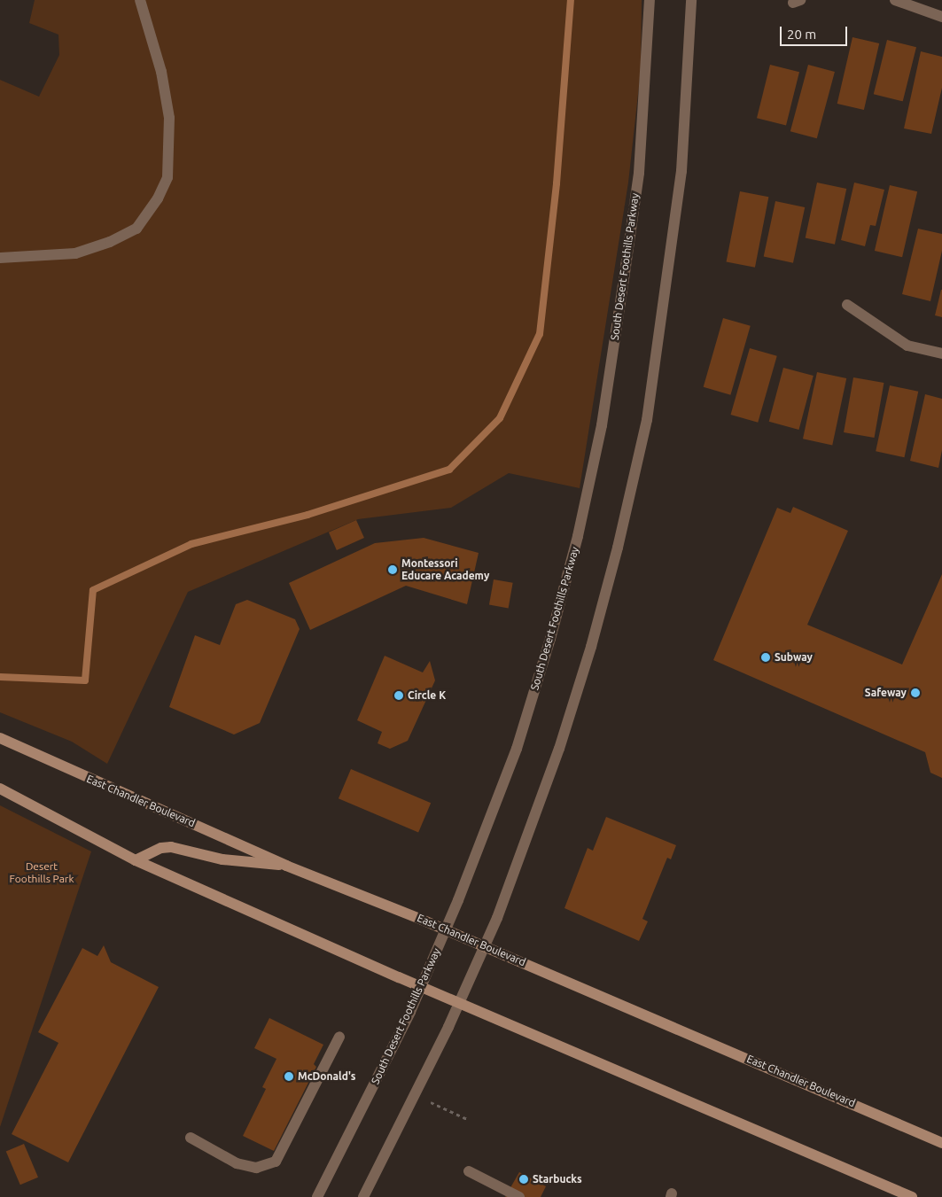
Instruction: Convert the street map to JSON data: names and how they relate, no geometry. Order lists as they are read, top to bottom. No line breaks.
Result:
{"streets":{"main road":["East Chandler Boulevard"],"street":["South Desert Foothills Parkway"]},"crossings":[["South Desert Foothills Parkway","East Chandler Boulevard"]],"parks":["Desert Foothills Park"],"places":["Montessori Educare Academy","Subway","Safeway","Circle K","McDonald's","Starbucks"],"scale_bar":"20 m"}
